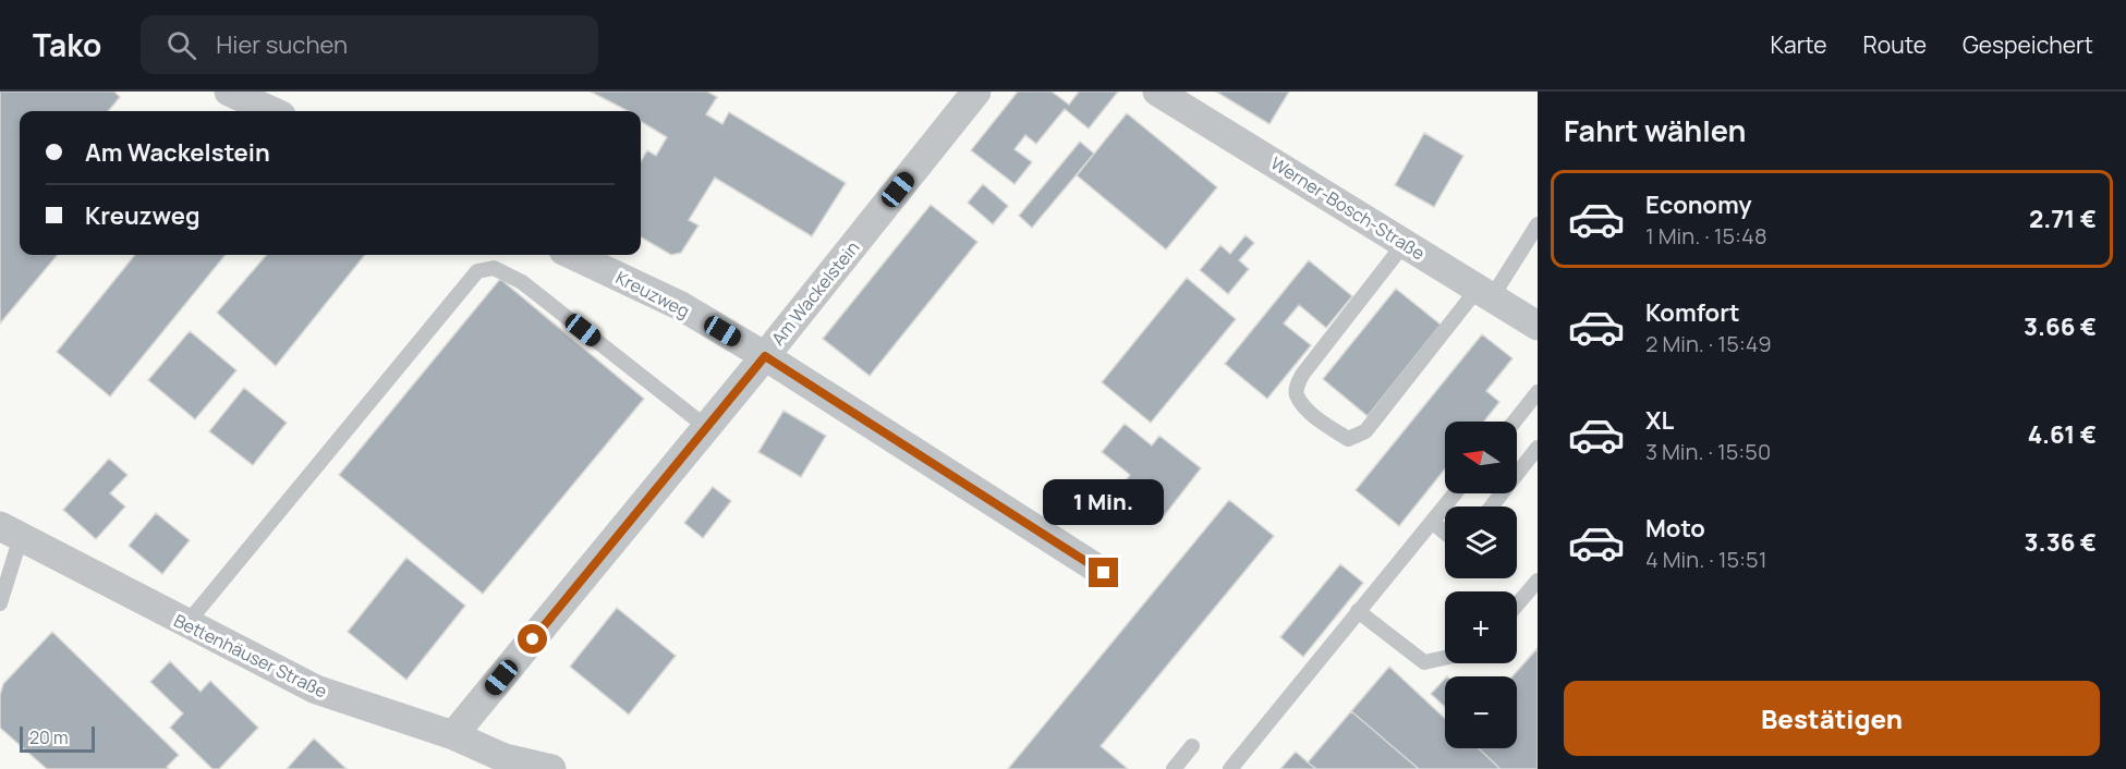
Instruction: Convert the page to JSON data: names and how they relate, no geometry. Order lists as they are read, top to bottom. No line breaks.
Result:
{"streets":{"street":["Werner-Bosch-Straße","Am Wackelstein","Kreuzweg","Bettenhäuser Straße"]},"crossings":[["Am Wackelstein","Kreuzweg"],["Am Wackelstein","Bettenhäuser Straße"]],"scale_bar":"20 m","north":"left","page":{"header":"Tako","search":"Hier suchen","nav":["Karte","Route","Gespeichert"],"heading":"Fahrt wählen","banner":["Am Wackelstein","Kreuzweg"],"list":[{"name":"Economy","note":"1 Min. · 15:48","value":"2.71 €"},{"name":"Komfort","note":"2 Min. · 15:49","value":"3.66 €"},{"name":"XL","note":"3 Min. · 15:50","value":"4.61 €"},{"name":"Moto","note":"4 Min. · 15:51","value":"3.36 €"}],"map_buttons":["+","−"],"bubble":"1 Min.","buttons":"Bestätigen","scale":"20 m"}}
